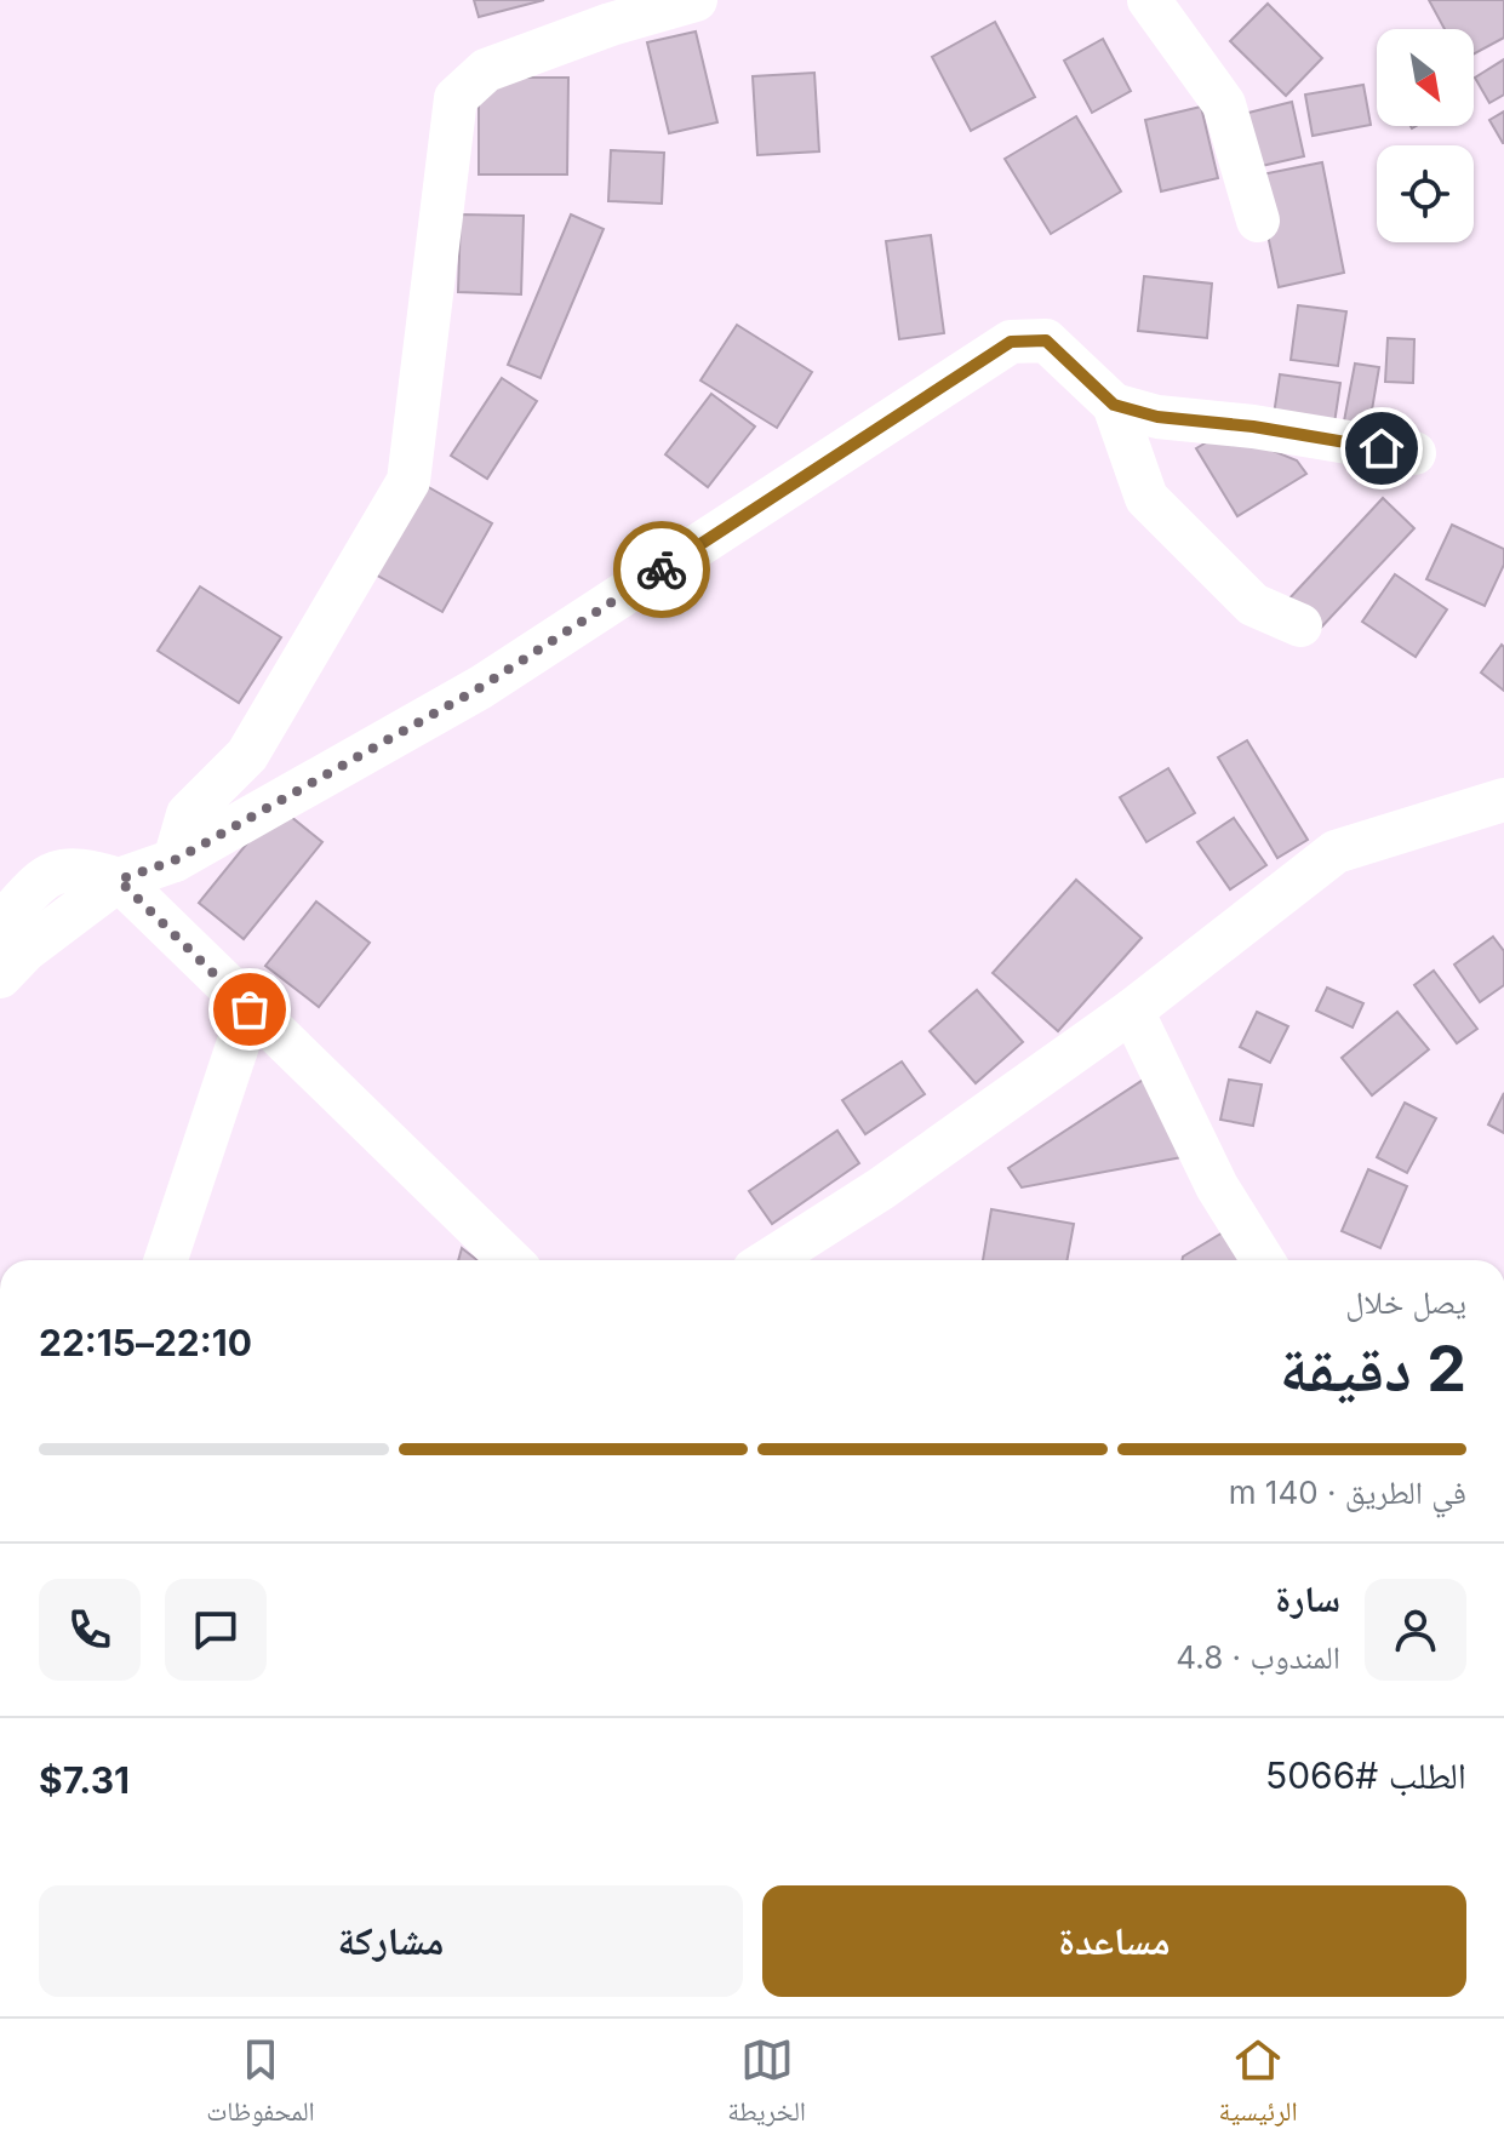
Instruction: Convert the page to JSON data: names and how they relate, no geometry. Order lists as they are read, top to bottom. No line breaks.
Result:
{"north":"bottom right","page":{"heading":["2 دقيقة","يصل خلال","22:10–22:15"],"panel":["سارة","المندوب · 4.8","الطلب #5066","$7.31"],"bar":"في الطريق · 140 m","buttons":["مساعدة","مشاركة"],"tabs":["الرئيسية","الخريطة","المحفوظات"]}}
